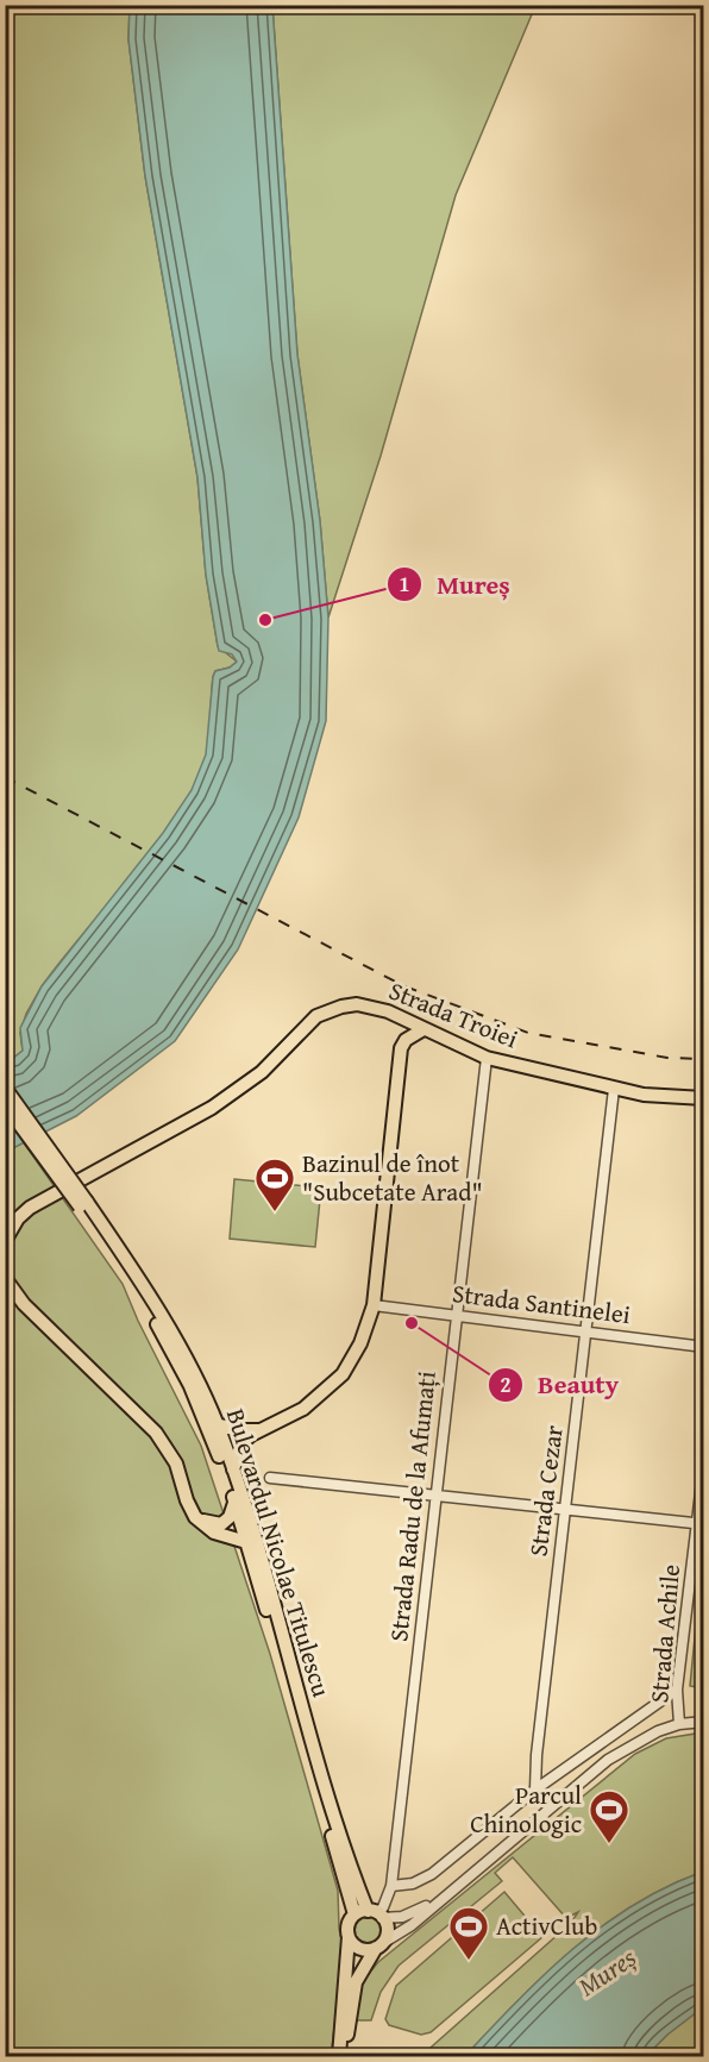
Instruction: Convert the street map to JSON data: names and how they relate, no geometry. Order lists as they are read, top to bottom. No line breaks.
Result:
{"streets":{"main road":["Strada Troiei","Bulevardul Nicolae Titulescu"],"street":["Strada Santinelei","Strada Cezar","Strada Radu de la Afumați","Strada Achile"]},"crossings":[["Strada Troiei","Strada Cezar"],["Strada Troiei","Strada Radu de la Afumați"],["Strada Santinelei","Strada Cezar"],["Strada Santinelei","Strada Radu de la Afumați"],["Strada Radu de la Afumați","Bulevardul Nicolae Titulescu"]],"water":["Mureș"],"places":{"other":["Mureș","Beauty"],"sports":["Bazinul de înot \"Subcetate Arad\"","Parcul Chinologic","ActivClub"]}}
